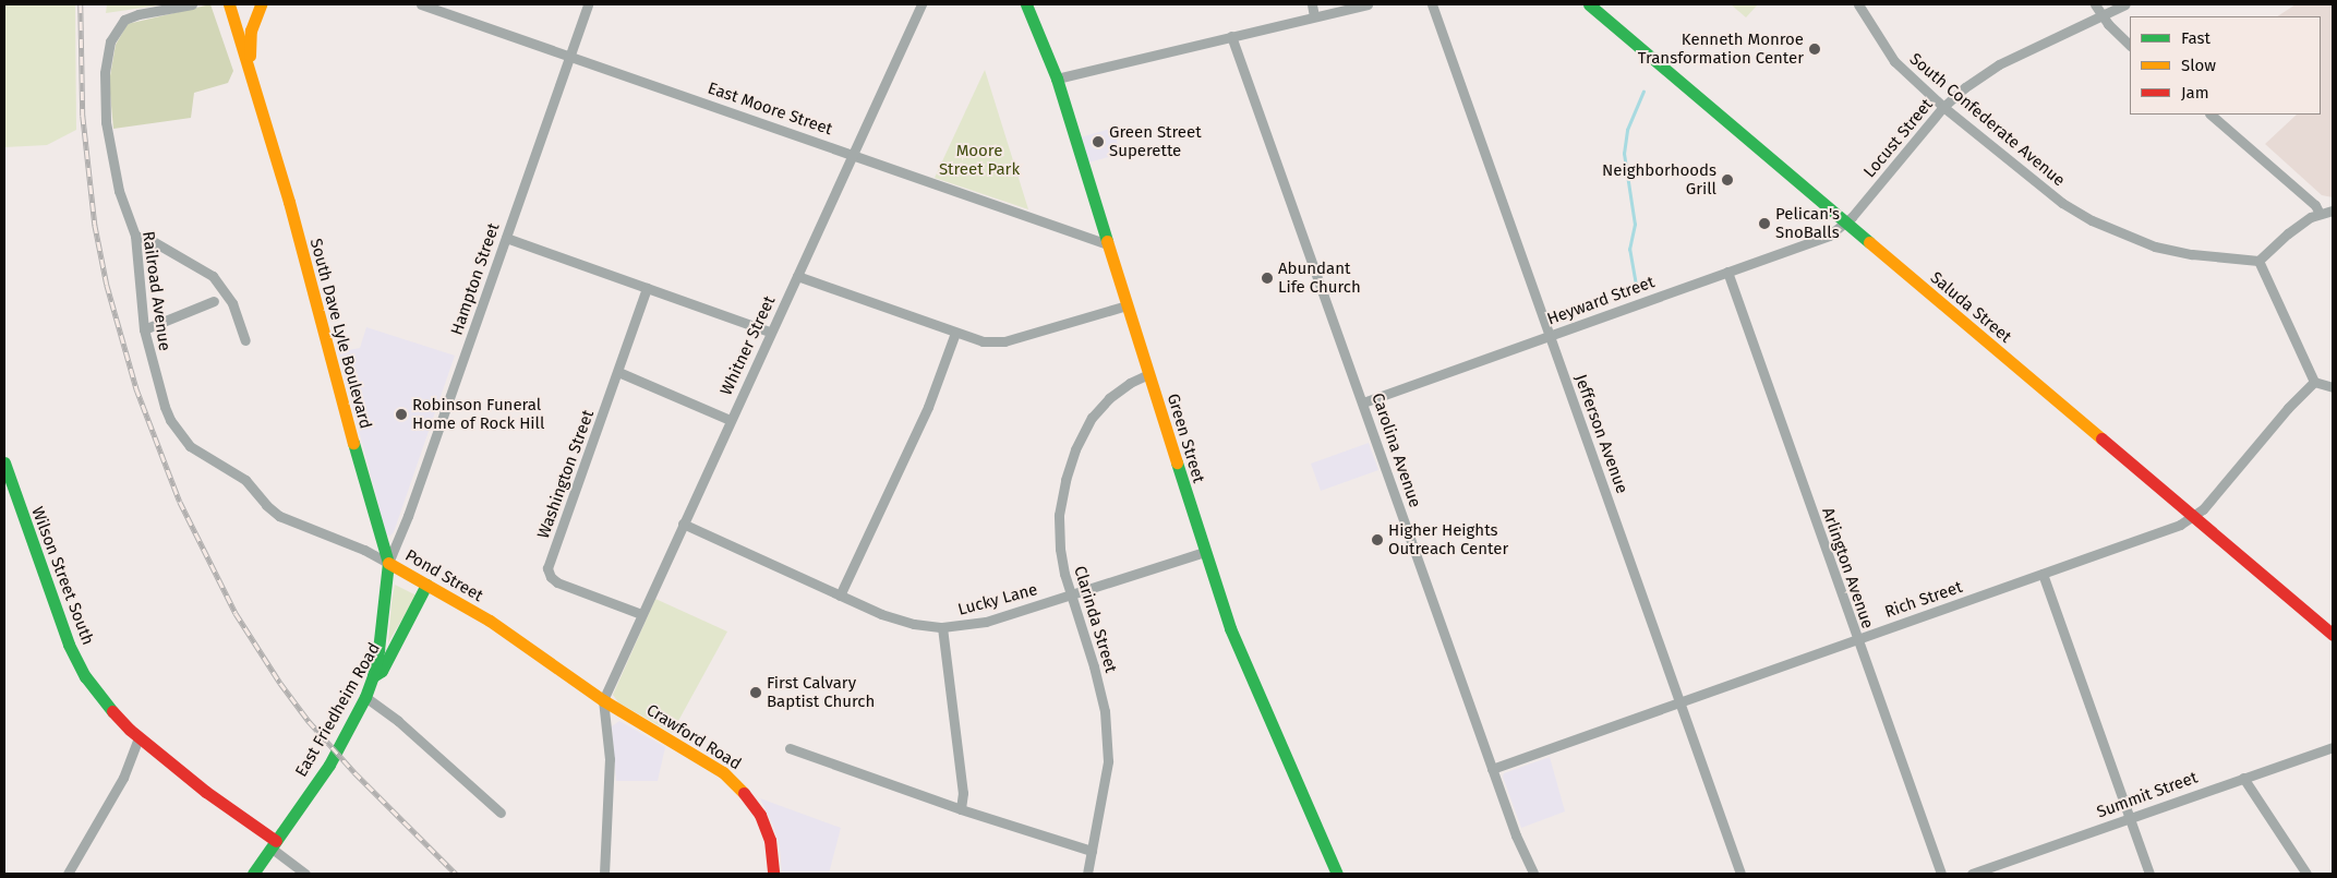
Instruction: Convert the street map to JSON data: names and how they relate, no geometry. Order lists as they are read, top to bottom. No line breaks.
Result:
{"streets":{"street":["East Moore Street","South Confederate Avenue","Locust Street","Hampton Street","Railroad Avenue","Heyward Street","Saluda Street","South Dave Lyle Boulevard","Whitner Street","Jefferson Avenue","Green Street","Carolina Avenue","Washington Street","Arlington Avenue","Wilson Street South","Pond Street","Lucky Lane","Rich Street","Clarinda Street","East Friedheim Road","Crawford Road","Summit Street"]},"crossings":[["East Moore Street","Hampton Street"],["East Moore Street","Whitner Street"],["East Moore Street","Green Street"],["South Confederate Avenue","Locust Street"],["Locust Street","Heyward Street"],["Locust Street","Saluda Street"],["Hampton Street","South Dave Lyle Boulevard"],["Hampton Street","Pond Street"],["Railroad Avenue","Pond Street"],["Heyward Street","Saluda Street"],["Heyward Street","Jefferson Avenue"],["Heyward Street","Carolina Avenue"],["Heyward Street","Arlington Avenue"],["Saluda Street","Rich Street"],["South Dave Lyle Boulevard","Pond Street"],["South Dave Lyle Boulevard","East Friedheim Road"],["Whitner Street","Washington Street"],["Whitner Street","Pond Street"],["Whitner Street","Lucky Lane"],["Whitner Street","Crawford Road"],["Jefferson Avenue","Rich Street"],["Green Street","Lucky Lane"],["Green Street","Clarinda Street"],["Carolina Avenue","Rich Street"],["Arlington Avenue","Rich Street"],["Wilson Street South","East Friedheim Road"],["Pond Street","East Friedheim Road"],["Pond Street","Crawford Road"],["Lucky Lane","Clarinda Street"]],"parks":["Moore Street Park"],"places":["Kenneth Monroe Transformation Center","Green Street Superette","Neighborhoods Grill","Pelican's SnoBalls","Abundant Life Church","Robinson Funeral Home of Rock Hill","Higher Heights Outreach Center","First Calvary Baptist Church"],"legend":["Fast","Slow","Jam"]}
